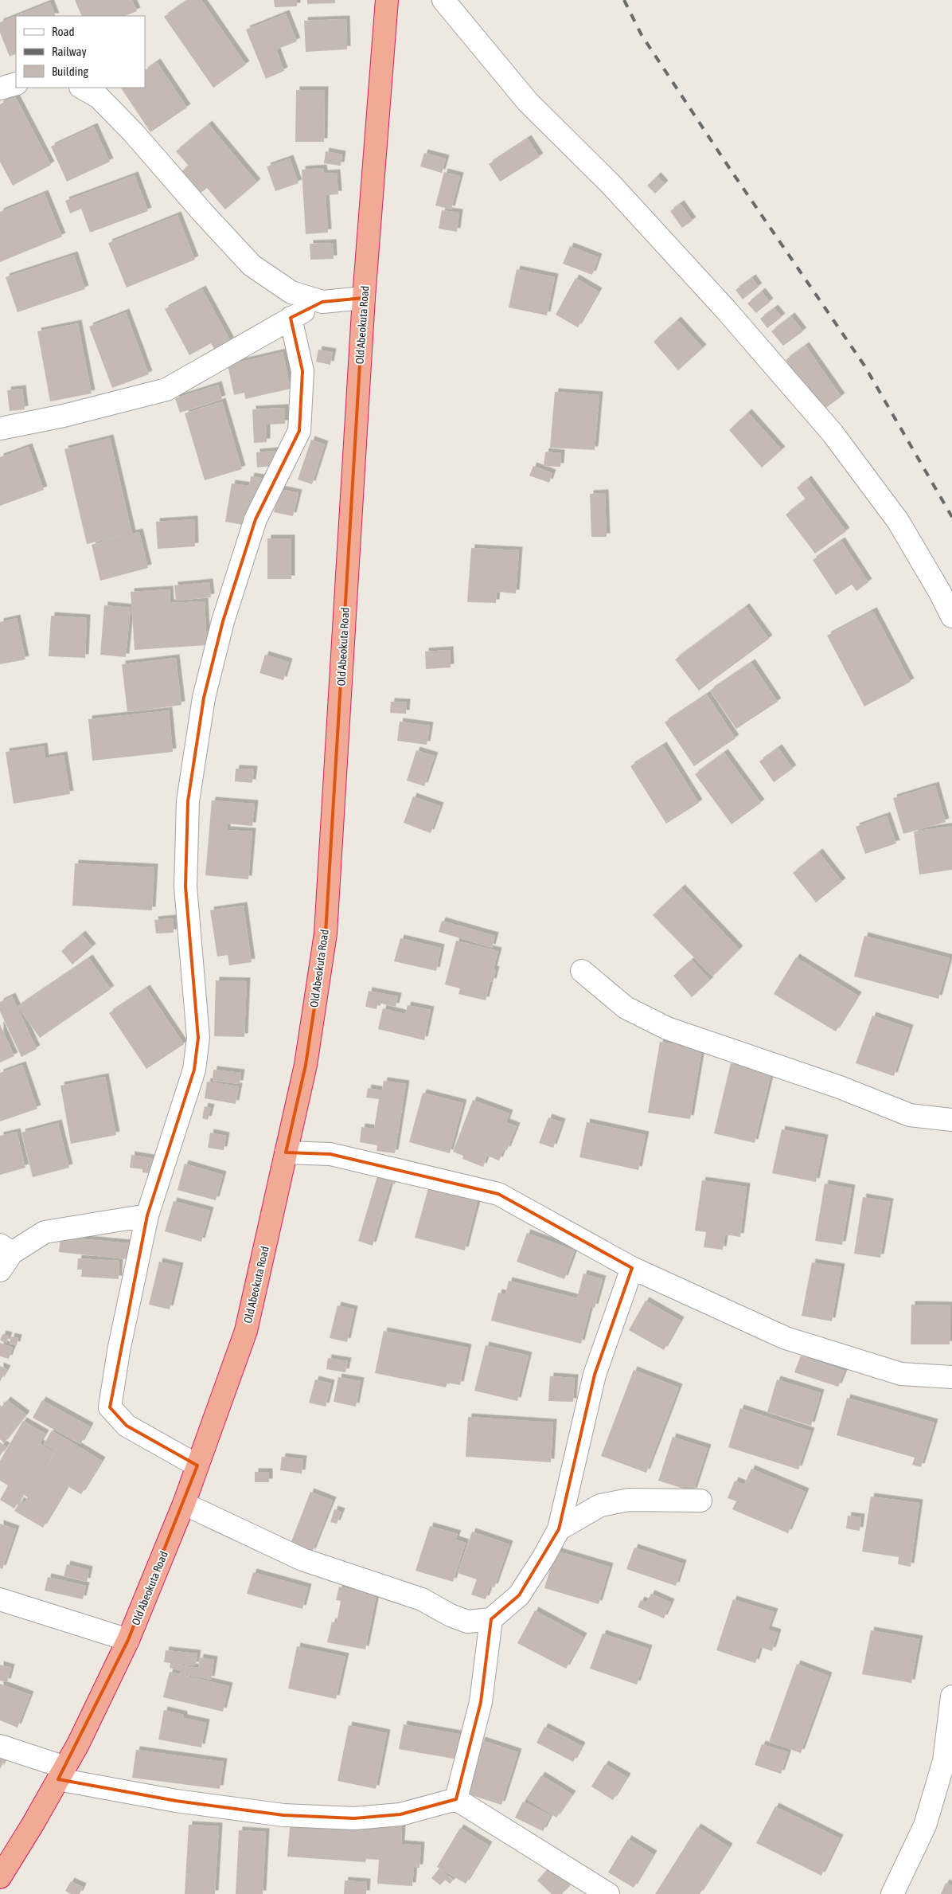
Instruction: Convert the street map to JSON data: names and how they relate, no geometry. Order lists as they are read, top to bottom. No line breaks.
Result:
{"streets":{"highway":["Old Abeokuta Road"]},"legend":["Road","Railway","Building"]}
